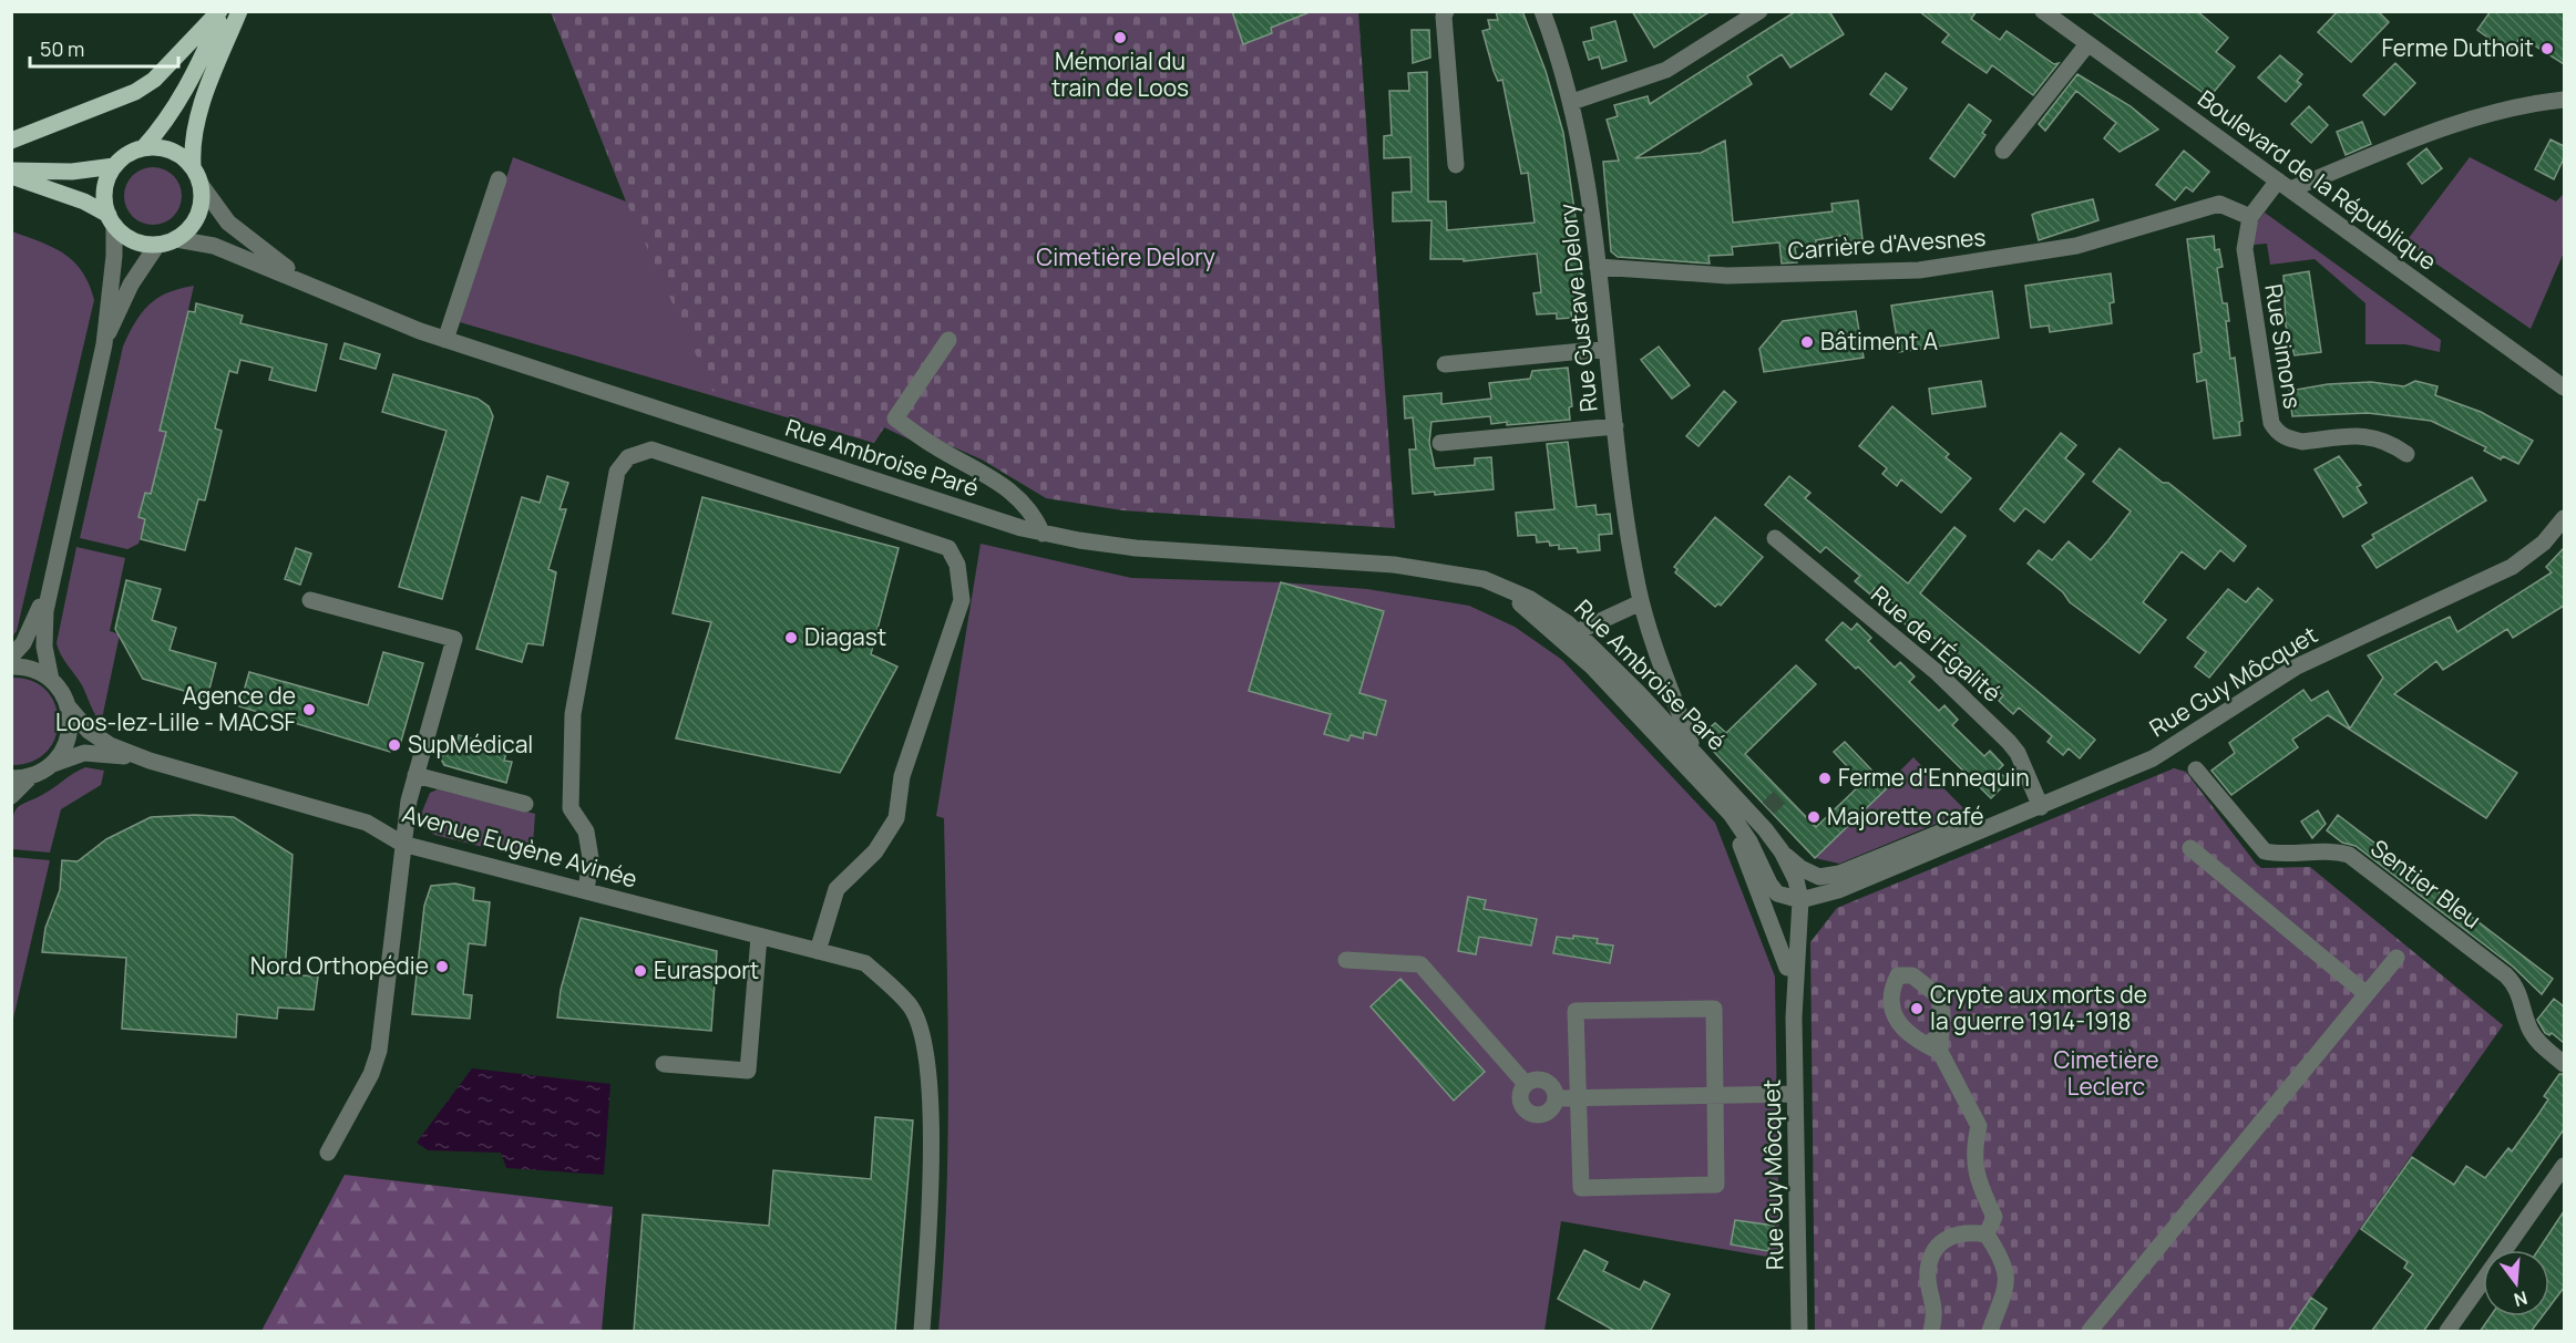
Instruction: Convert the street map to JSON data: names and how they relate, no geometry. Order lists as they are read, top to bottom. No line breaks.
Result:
{"streets":{"street":["Boulevard de la République","Carrière d'Avesnes","Rue Gustave Delory","Rue Simons","Rue Ambroise Paré","Rue de l'Égalité","Rue Guy Môcquet","Avenue Eugène Avinée","Sentier Bleu"]},"crossings":[["Boulevard de la République","Rue Simons"],["Carrière d'Avesnes","Rue Gustave Delory"],["Carrière d'Avesnes","Rue Simons"],["Rue Gustave Delory","Rue Ambroise Paré"],["Rue Ambroise Paré","Rue Guy Môcquet"],["Rue de l'Égalité","Rue Guy Môcquet"]],"parks":["Cimetière Delory","Cimetière Leclerc"],"places":["Mémorial du train de Loos","Ferme Duthoit","Bâtiment A","Diagast","Agence de Loos-lez-Lille - MACSF","SupMédical","Ferme d'Ennequin","Majorette café","Nord Orthopédie","Eurasport","Crypte aux morts de la guerre 1914-1918"],"scale_bar":"50 m","north":"bottom"}
